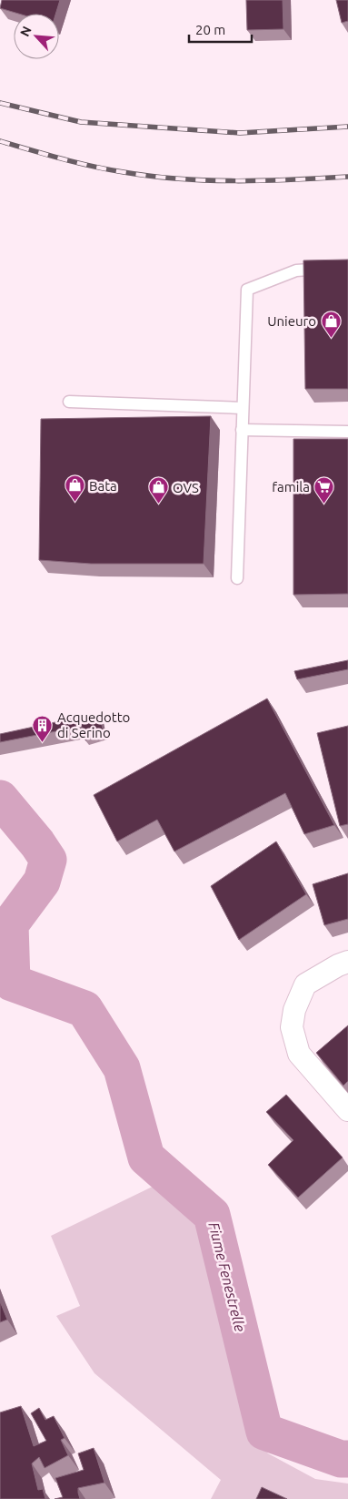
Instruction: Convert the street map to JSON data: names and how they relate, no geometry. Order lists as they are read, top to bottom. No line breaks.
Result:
{"water":["Fiume Fenestrelle"],"places":{"shop":["Unieuro","Bata","OVS"],"supermarket":["famila"],"building":["Acquedotto di Serino"]},"scale_bar":"20 m","north":"top left"}
